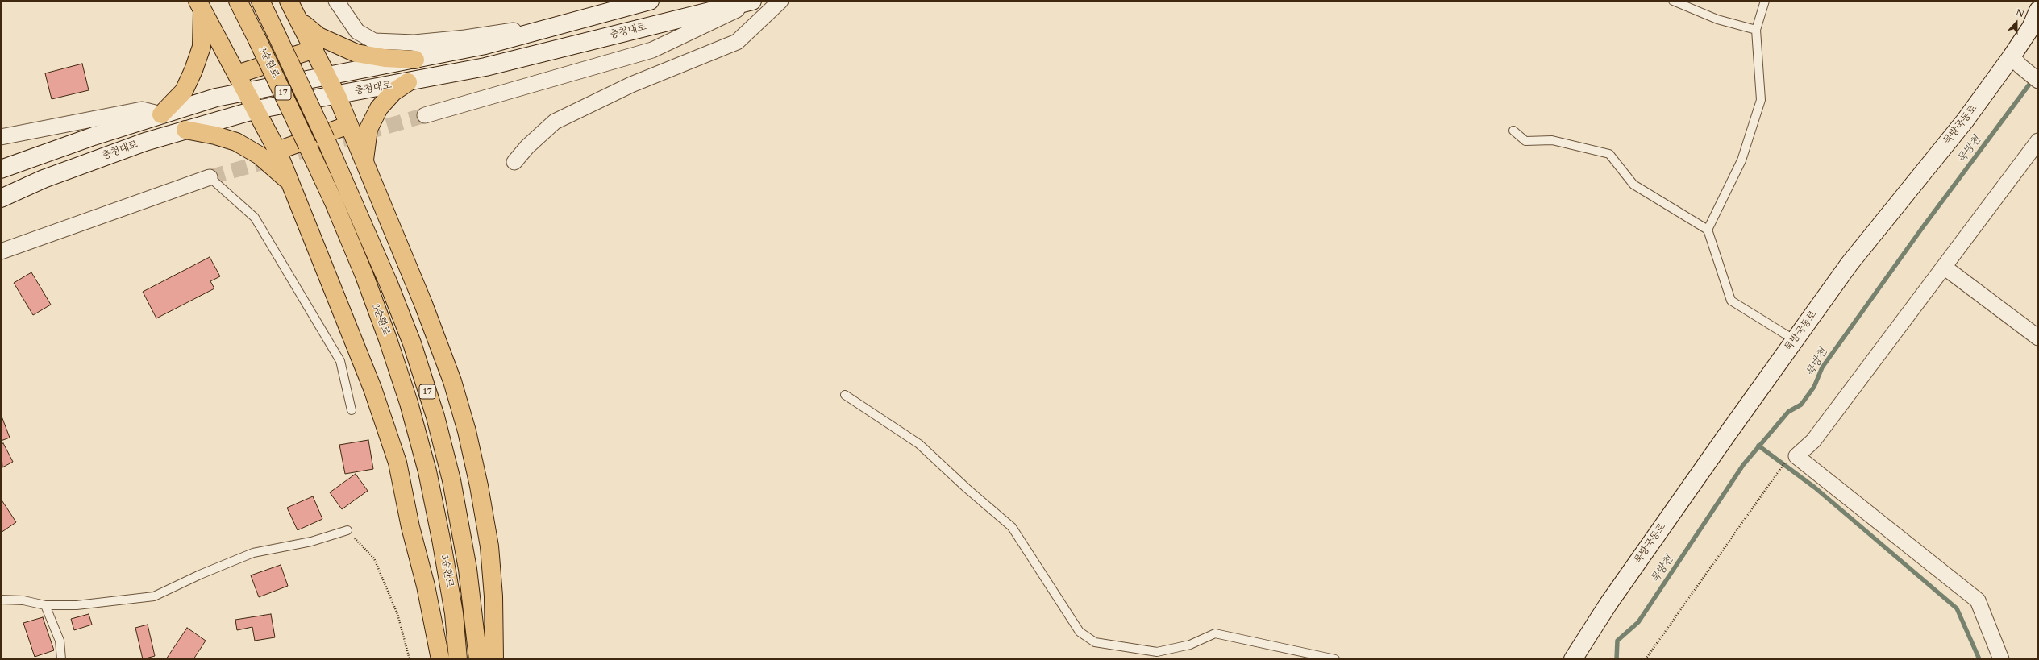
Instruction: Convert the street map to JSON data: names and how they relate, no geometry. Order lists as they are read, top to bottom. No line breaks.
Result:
{"streets":{"highway":["3순환로","17"],"main road":["충청대로","묵방국동로"]},"water":["묵방천"],"north":"top"}
